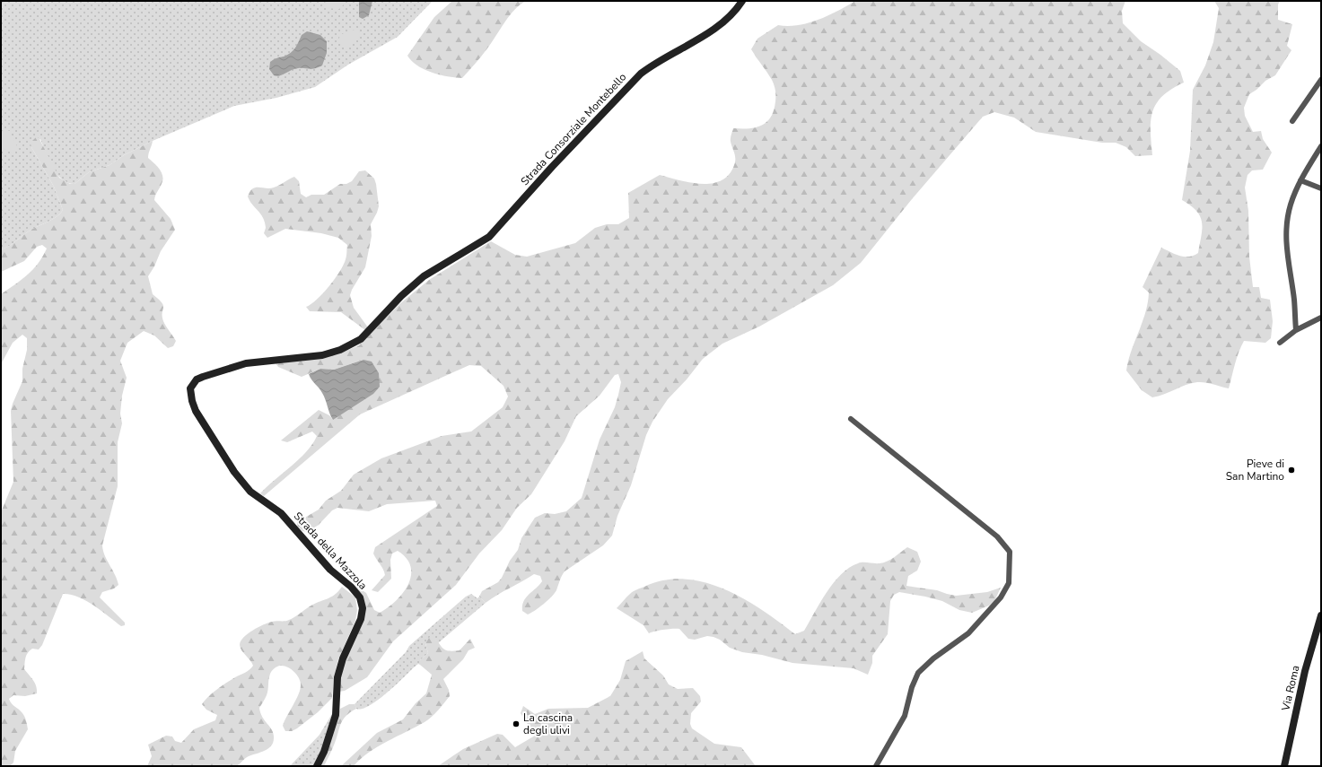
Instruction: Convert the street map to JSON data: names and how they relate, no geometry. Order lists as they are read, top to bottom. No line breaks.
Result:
{"streets":{"street":["Strada Consorziale Montebello","Strada della Mazzola","Via Roma"]},"crossings":[["Strada Consorziale Montebello","Strada della Mazzola"]],"places":["Pieve di San Martino","La cascina degli ulivi"]}
